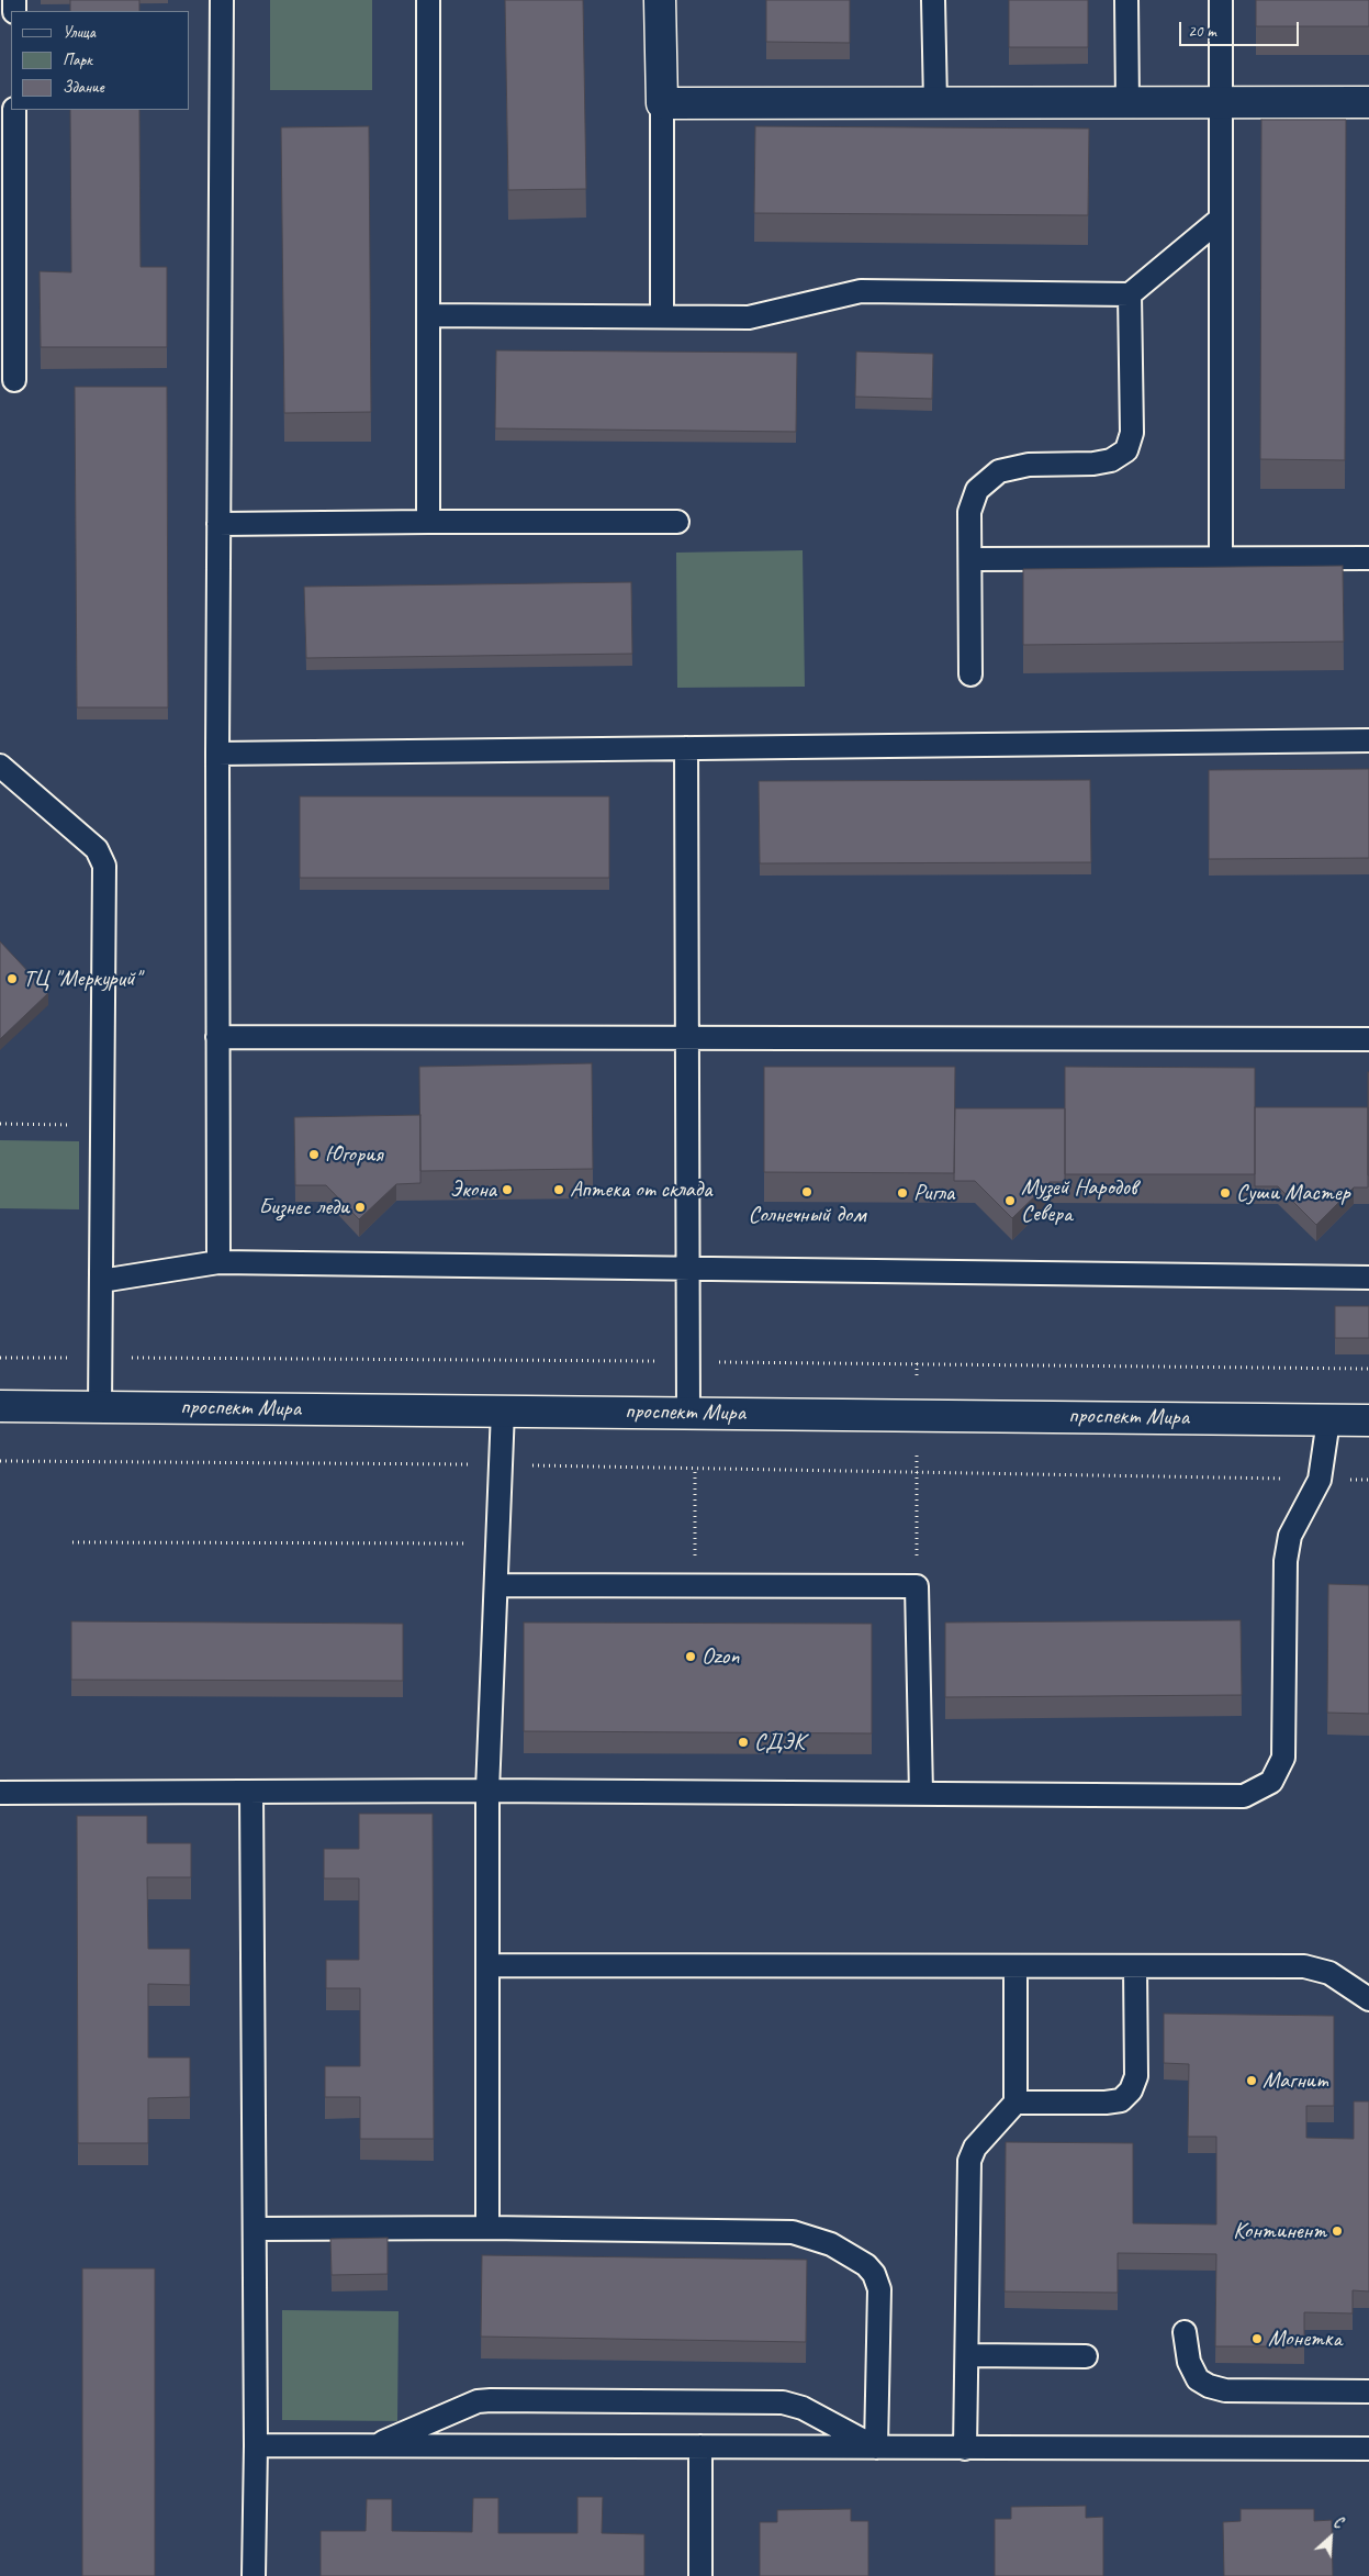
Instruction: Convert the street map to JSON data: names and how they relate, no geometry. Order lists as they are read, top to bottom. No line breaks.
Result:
{"streets":{"main road":["проспект Мира"]},"places":["ТЦ \"Меркурий\"","Югория","Экона","Аптека от склада","Солнечный дом","Ригла","Суши Мастер","Музей Народов Севера","Бизнес леди","Ozon","СДЭК","Магнит","Континент","Монетка"],"legend":["Улица","Парк","Здание"],"scale_bar":"20 m","north":"top right"}
